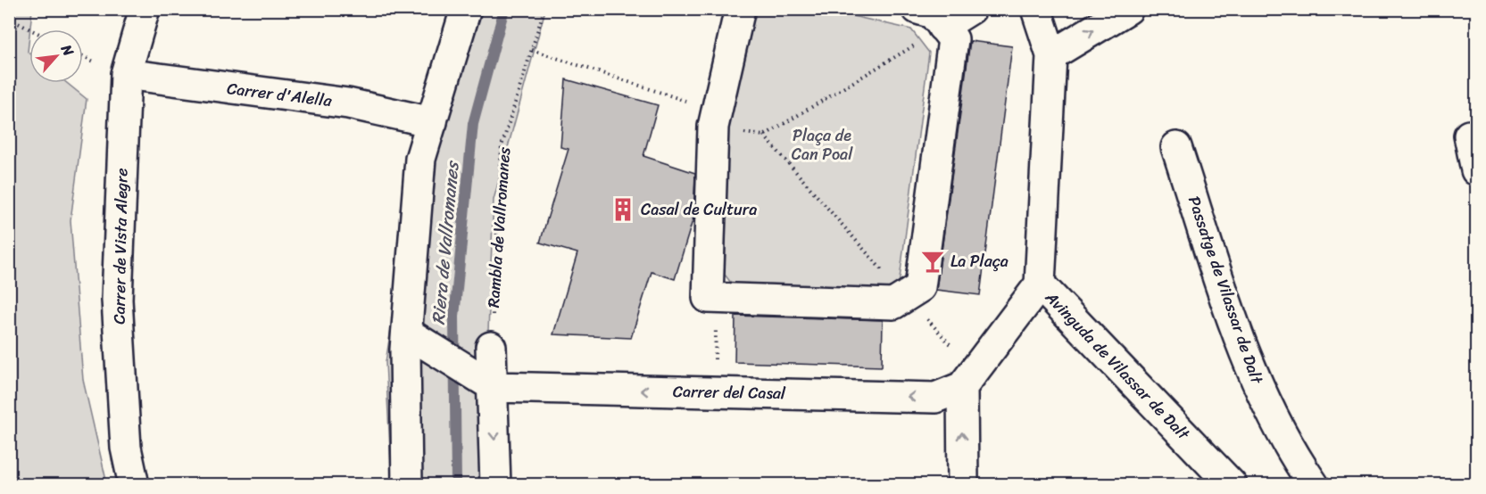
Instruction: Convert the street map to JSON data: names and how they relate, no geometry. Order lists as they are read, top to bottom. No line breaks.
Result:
{"streets":{"street":["Carrer d'Alella","Carrer de Vista Alegre","Passatge de Vilassar de Dalt","Avinguda de Vilassar de Dalt","Carrer del Casal"],"path":["Rambla de Vallromanes"]},"crossings":[["Carrer d'Alella","Carrer de Vista Alegre"]],"one_way":["Carrer del Casal"],"water":["Riera de Vallromanes"],"parks":["Plaça de Can Poal"],"places":{"building":["Casal de Cultura"],"bar":["La Plaça"]},"north":"top right"}
